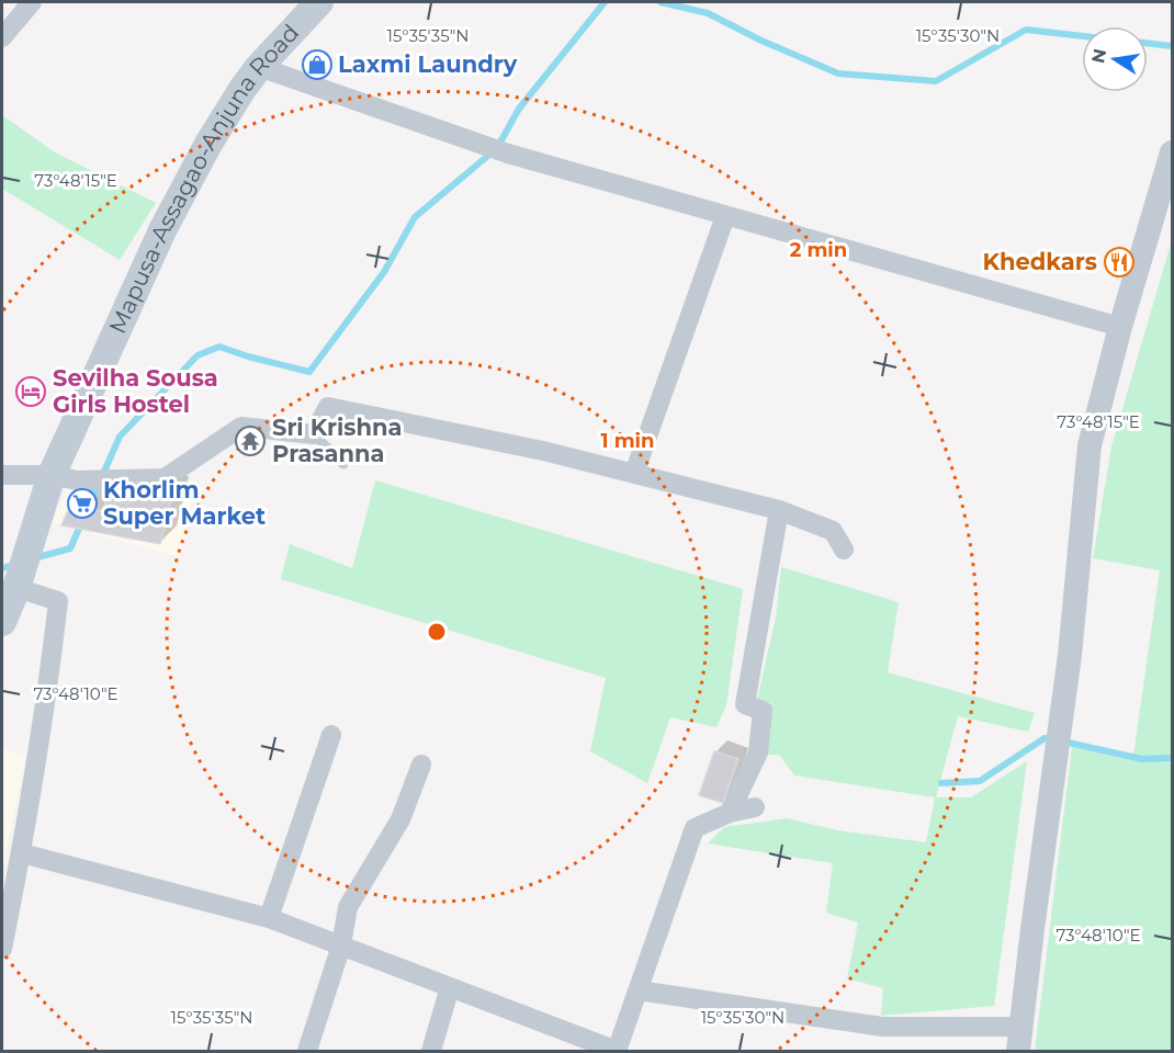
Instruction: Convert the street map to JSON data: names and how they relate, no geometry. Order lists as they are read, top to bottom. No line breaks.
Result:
{"streets":{"main road":["Mapusa-Assagao-Anjuna Road"]},"places":{"shop":["Laxmi Laundry"],"restaurant":["Khedkars"],"hotel":["Sevilha Sousa Girls Hostel"],"temple":["Sri Krishna Prasanna"],"supermarket":["Khorlim Super Market"]},"north":"left","coordinates":["15°35'35\"N","15°35'30\"N","73°48'15\"E","73°48'10\"E"],"rings":["2 min","1 min"]}
